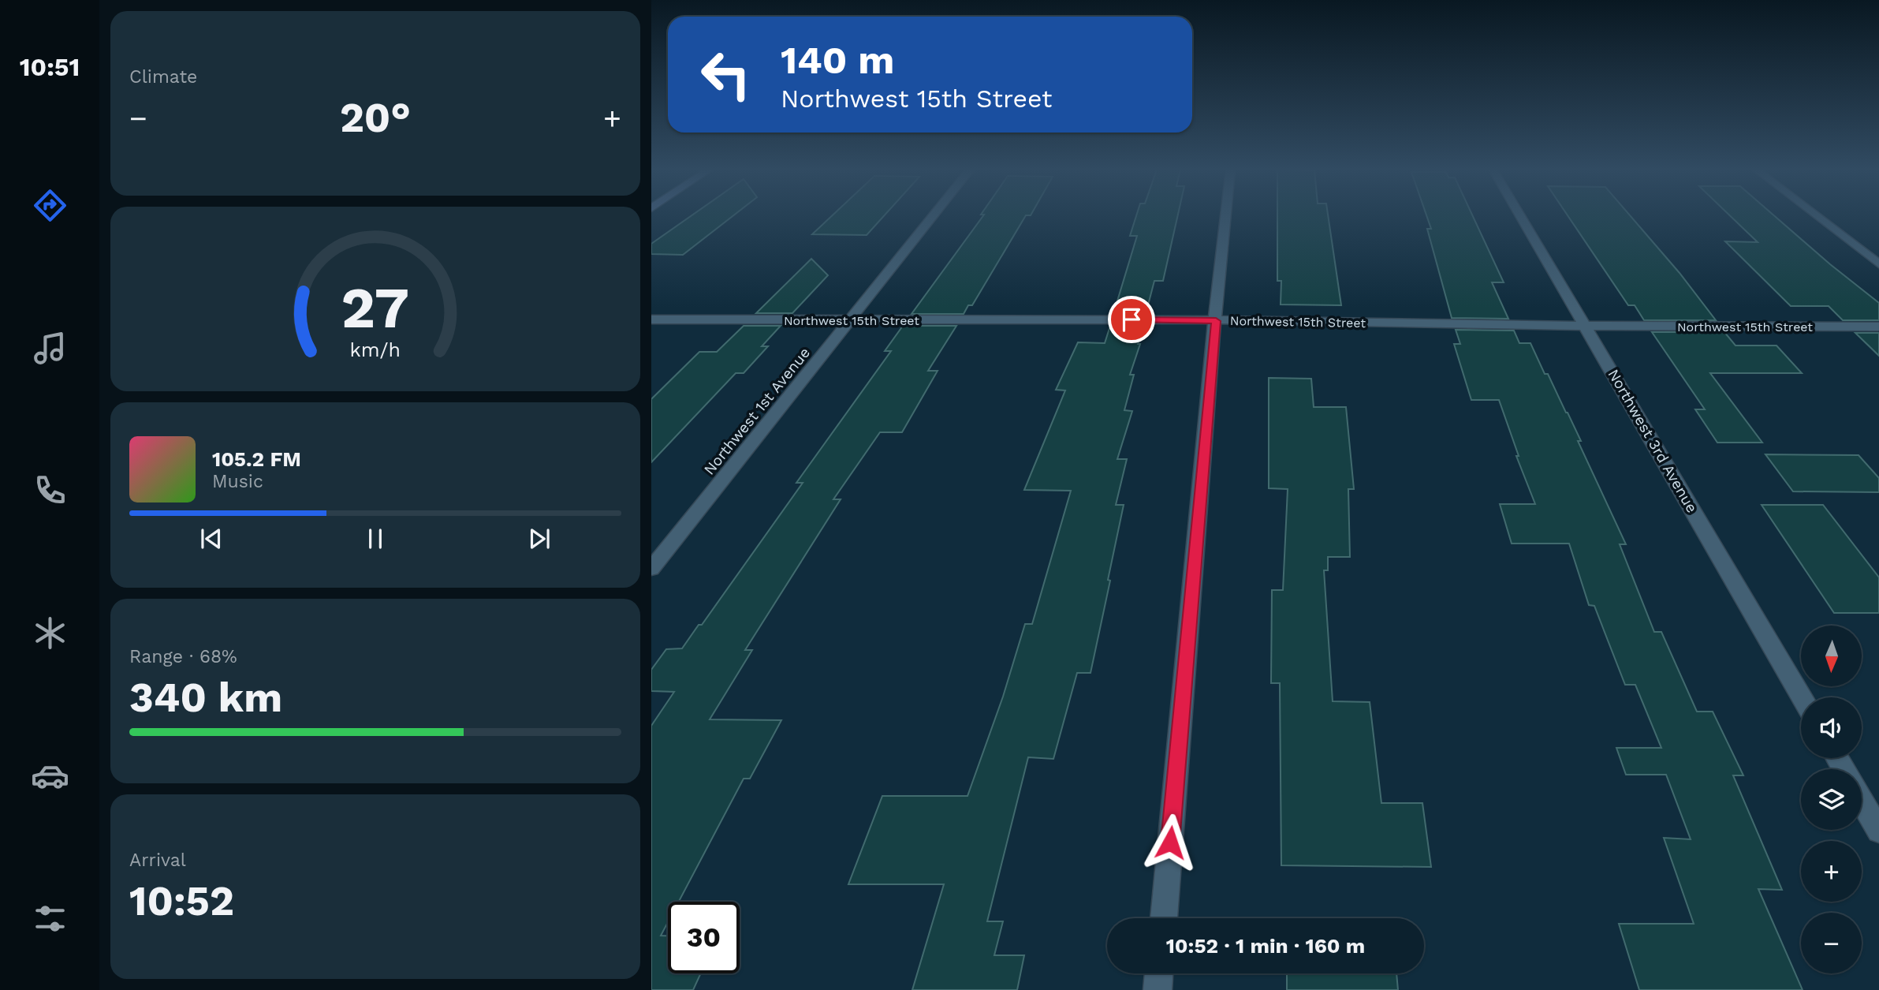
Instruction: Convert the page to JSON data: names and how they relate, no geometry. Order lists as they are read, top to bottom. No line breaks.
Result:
{"streets":{"street":["Northwest 15th Street","Northwest 1st Avenue","Northwest 3rd Avenue"]},"crossings":[["Northwest 15th Street","Northwest 1st Avenue"],["Northwest 15th Street","Northwest 3rd Avenue"]],"north":"bottom","page":{"tabs":"10:51","tile":["Climate",["Range · 68%","340 km"],["Arrival","10:52"]],"turn":["140 m","Northwest 15th Street"],"heat":["−","20°","+"],"song":["105.2 FM","Music"],"map_buttons":["+","−"],"limit":"30","trip":"10:52 · 1 min · 160 m","gauge":["27","km/h"]}}
